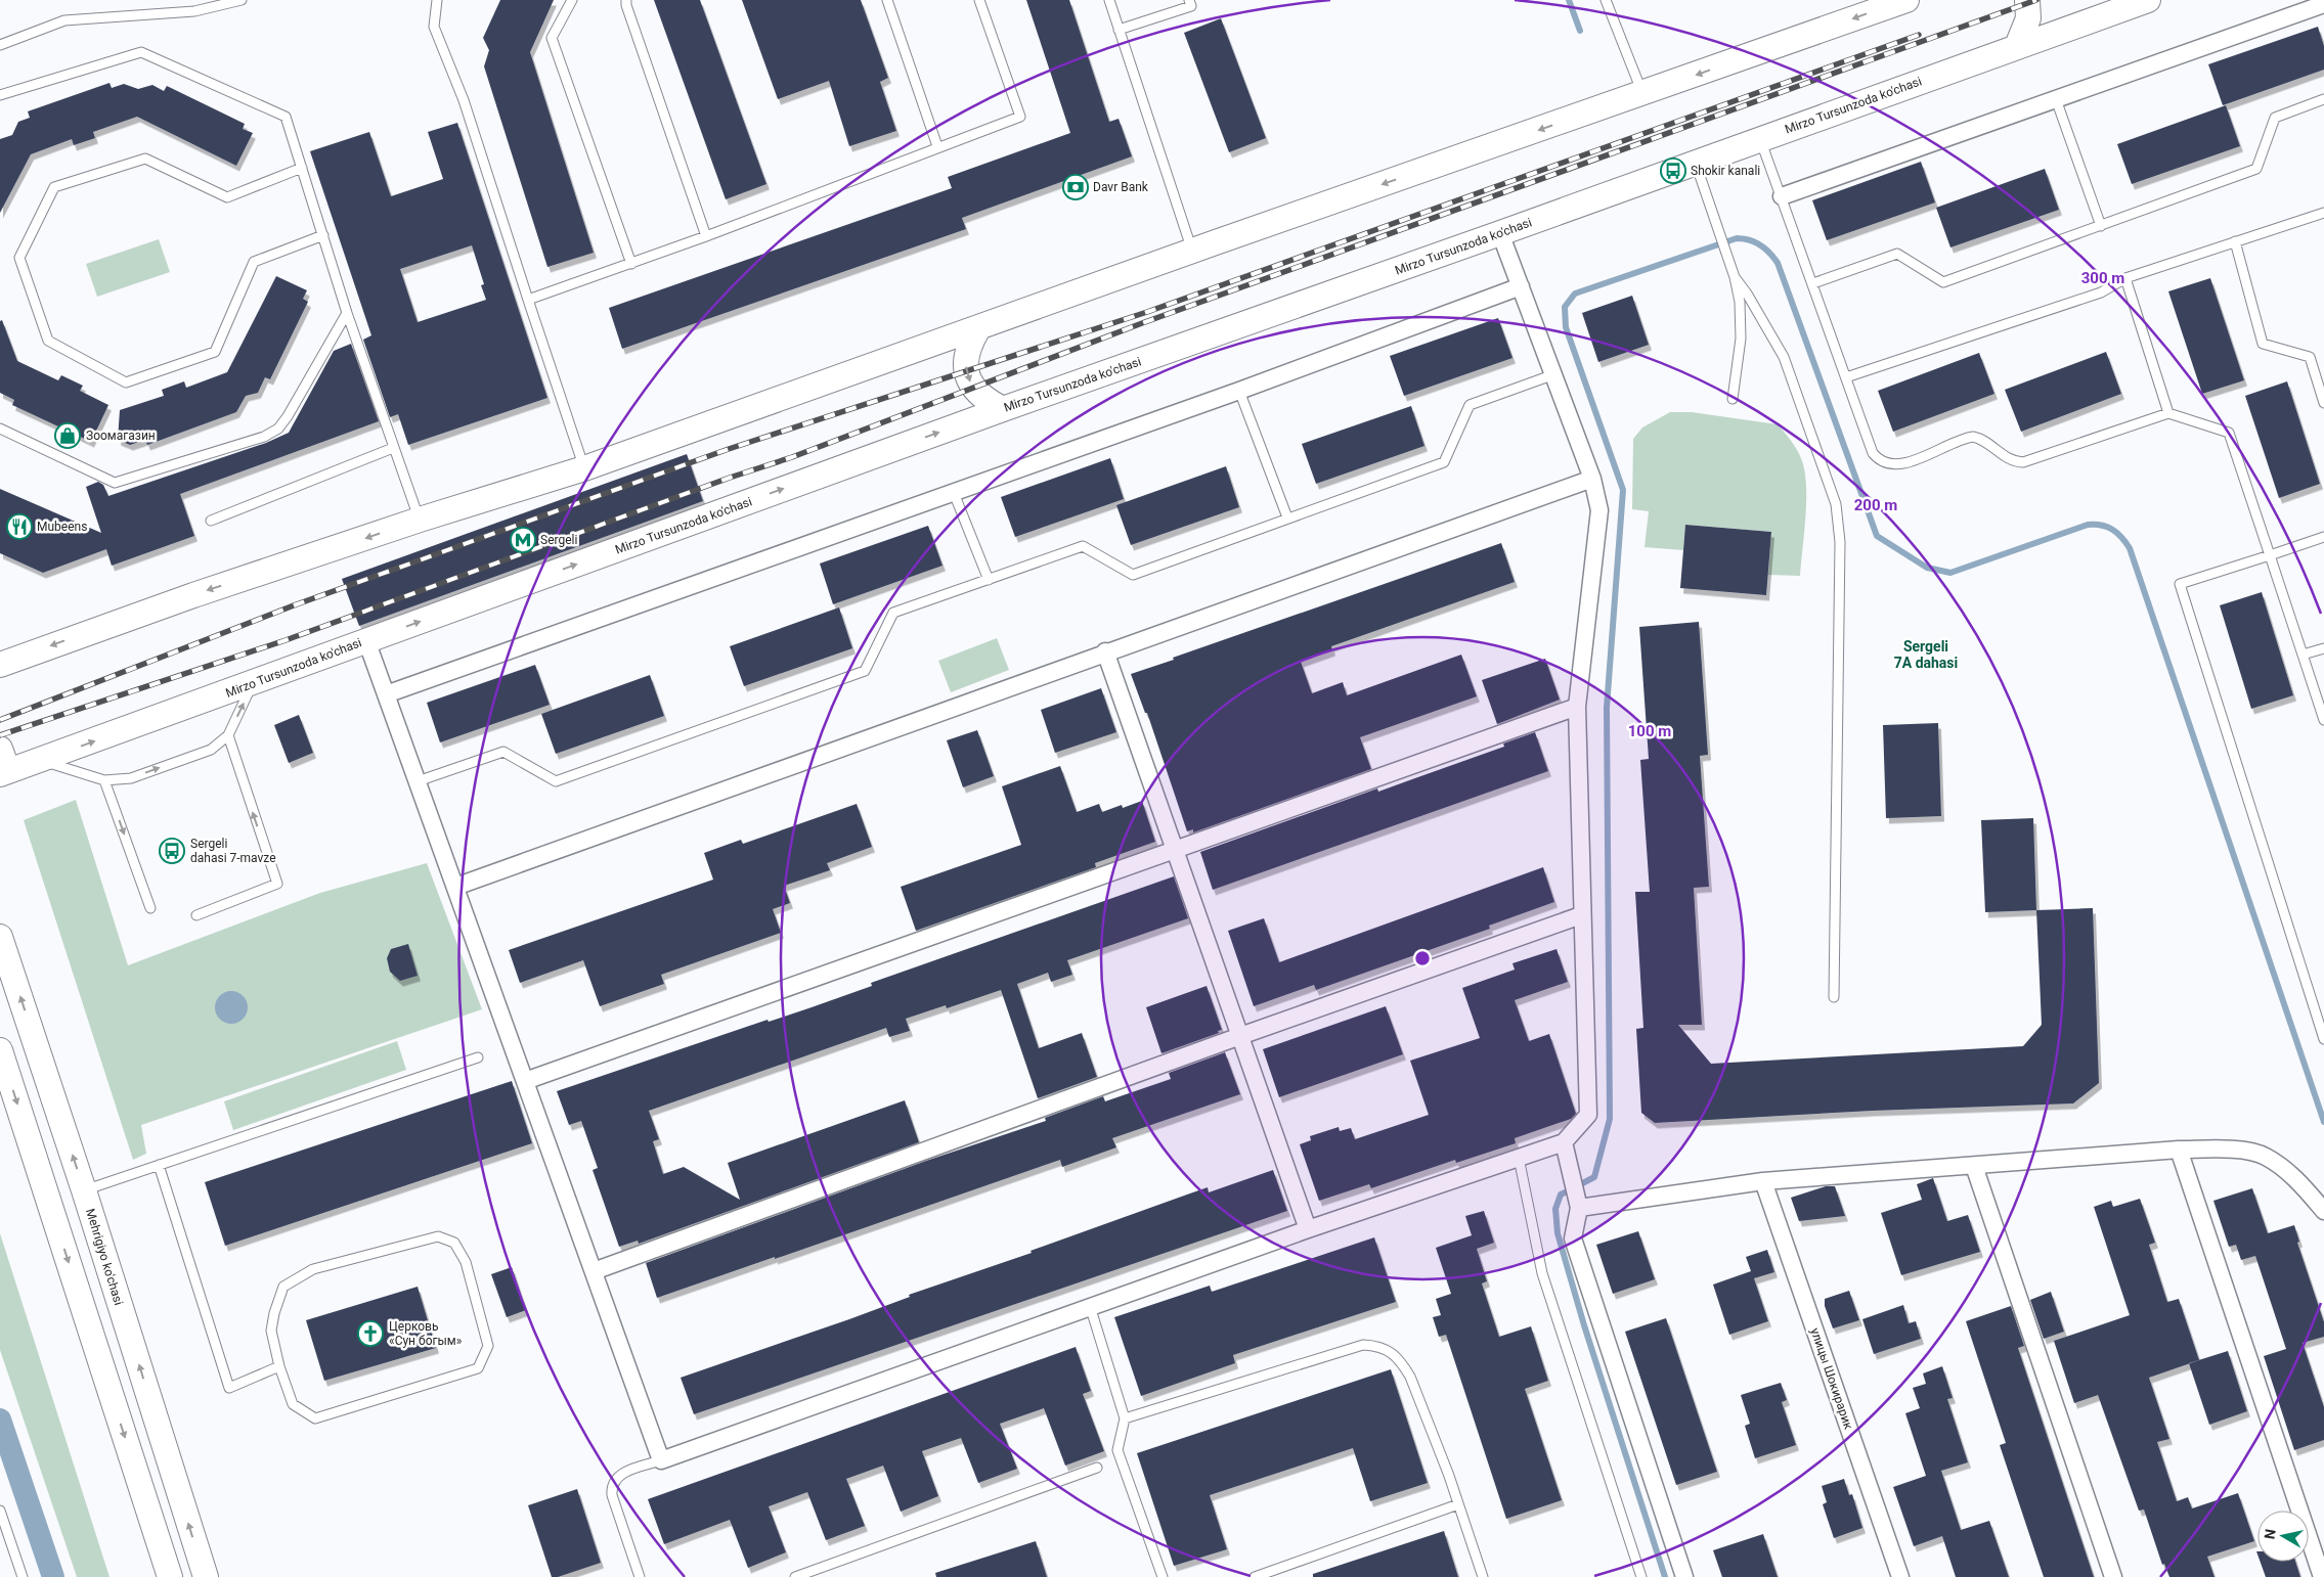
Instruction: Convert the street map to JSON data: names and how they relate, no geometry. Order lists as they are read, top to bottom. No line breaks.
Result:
{"streets":{"main road":["Mirzo Tursunzoda ko'chasi","Mehrigiyo ko'chasi"],"street":["улицы Шокирарик"]},"districts":["Sergeli 7A dahasi"],"places":{"bus stop":["Shokir kanali","Sergeli dahasi 7-mavze"],"bank":["Davr Bank"],"shop":["Зоомагазин"],"restaurant":["Mubeens"],"metro station":["Sergeli"],"church":["Церковь «Сун богым»"]},"north":"left","rings":["300 m","200 m","100 m"]}
